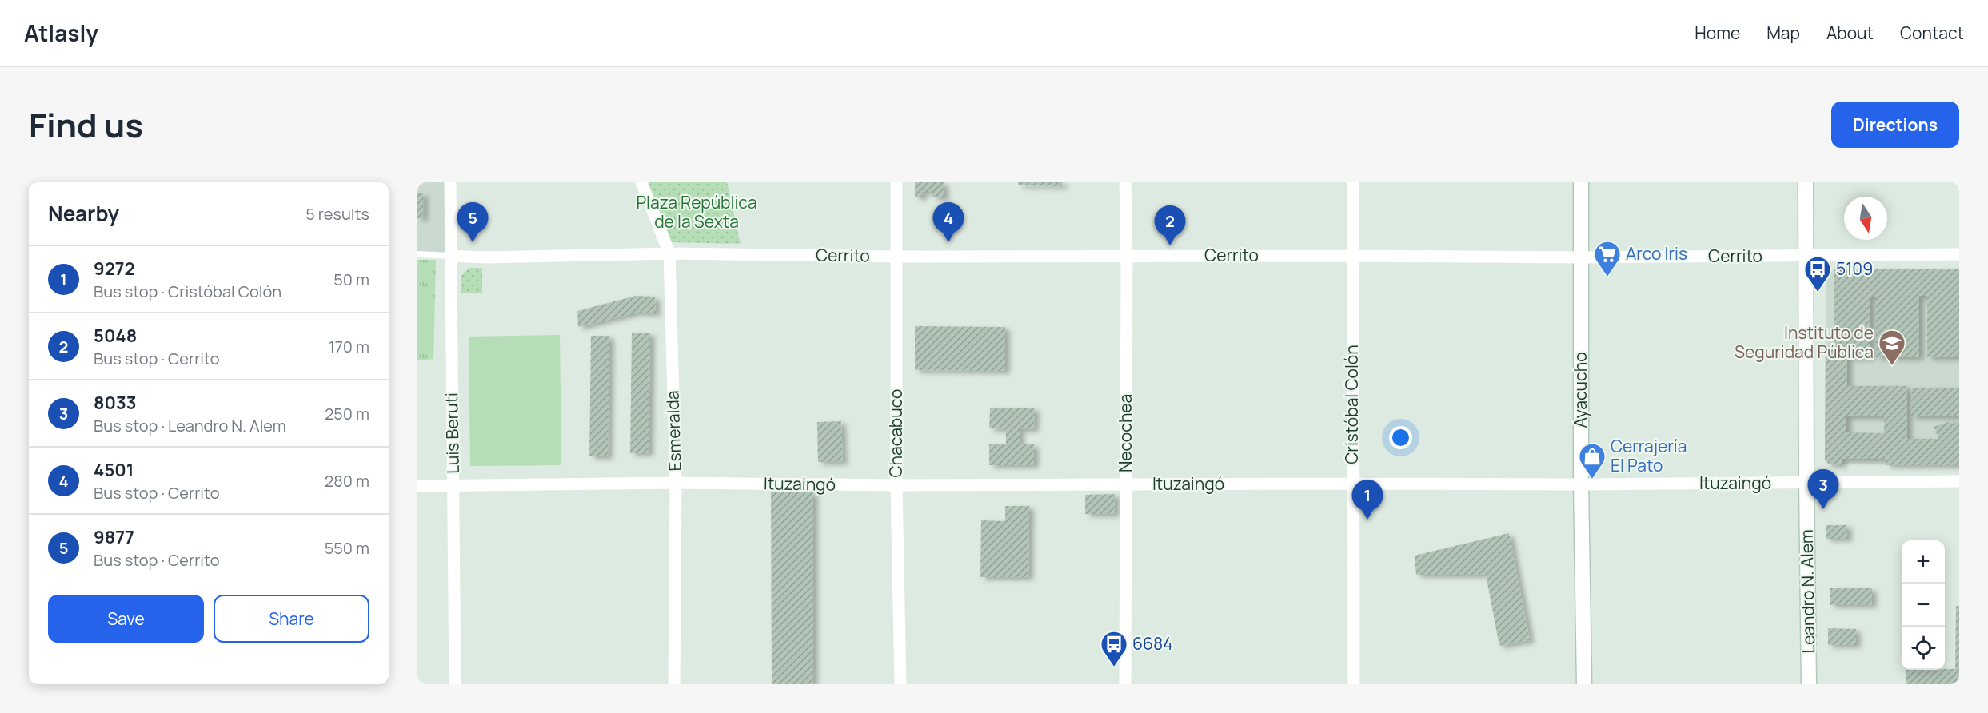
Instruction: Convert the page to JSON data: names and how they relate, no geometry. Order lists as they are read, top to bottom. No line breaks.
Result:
{"streets":{"main road":["Ayacucho","Leandro N. Alem"],"street":["Cerrito","Cristóbal Colón","Esmeralda","Luis Beruti","Chacabuco","Necochea","Ituzaingó"]},"crossings":[["Cerrito","Ayacucho"],["Cerrito","Cristóbal Colón"],["Cerrito","Esmeralda"],["Cerrito","Luis Beruti"],["Cerrito","Chacabuco"],["Cerrito","Necochea"],["Cerrito","Leandro N. Alem"],["Ayacucho","Ituzaingó"],["Cristóbal Colón","Ituzaingó"],["Esmeralda","Ituzaingó"],["Luis Beruti","Ituzaingó"],["Chacabuco","Ituzaingó"],["Necochea","Ituzaingó"],["Ituzaingó","Leandro N. Alem"]],"parks":["Plaza República de la Sexta"],"places":{"supermarket":["Arco Iris"],"bus stop":["5109","6684"],"school or university":["Instituto de Seguridad Pública"],"shop":["Cerrajería El Pato"]},"north":"bottom","page":{"header":"Atlasly","nav":["Home","Map","About","Contact"],"title":"Find us","buttons":["Directions",["Save","Share"]],"heading":["Nearby","5 results"],"pins":["4","5","2","3","1"],"list":[{"mark":"1","name":"9272","note":"Bus stop · Cristóbal Colón","value":"50 m"},{"mark":"2","name":"5048","note":"Bus stop · Cerrito","value":"170 m"},{"mark":"3","name":"8033","note":"Bus stop · Leandro N. Alem","value":"250 m"},{"mark":"4","name":"4501","note":"Bus stop · Cerrito","value":"280 m"},{"mark":"5","name":"9877","note":"Bus stop · Cerrito","value":"550 m"}],"map_buttons":["+","−"]}}
